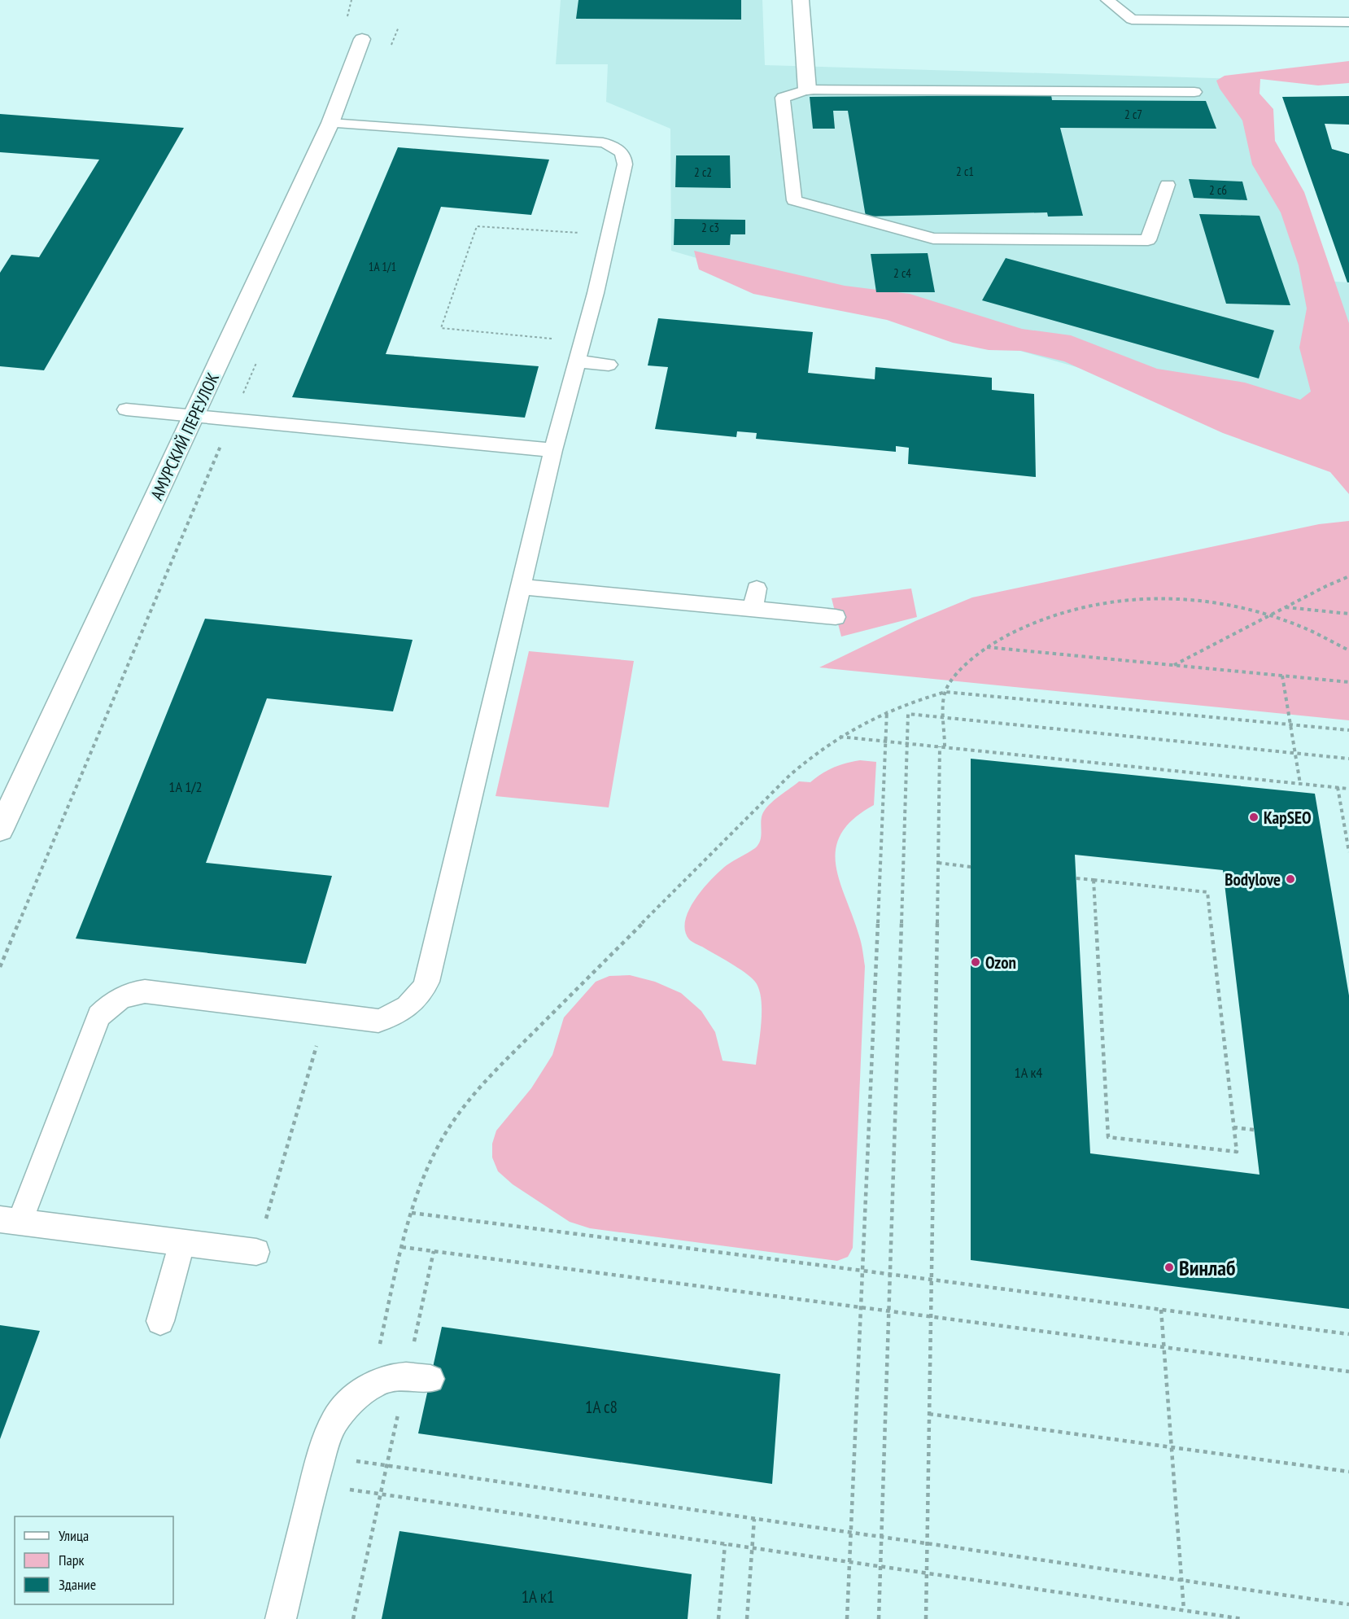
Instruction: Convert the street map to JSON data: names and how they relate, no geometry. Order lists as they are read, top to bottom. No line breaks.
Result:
{"streets":{"street":["АМУРСКИЙ ПЕРЕУЛОК"]},"places":["KapSEO","Bodylove","Ozon","Винлаб"],"house_numbers":["2 c7","2 c1","2 c2","2 c6","2 c3","1А 1/1","2 c4","1А 1/2","1А к4","1А с8","1А к1"],"legend":["Улица","Парк","Здание"]}
